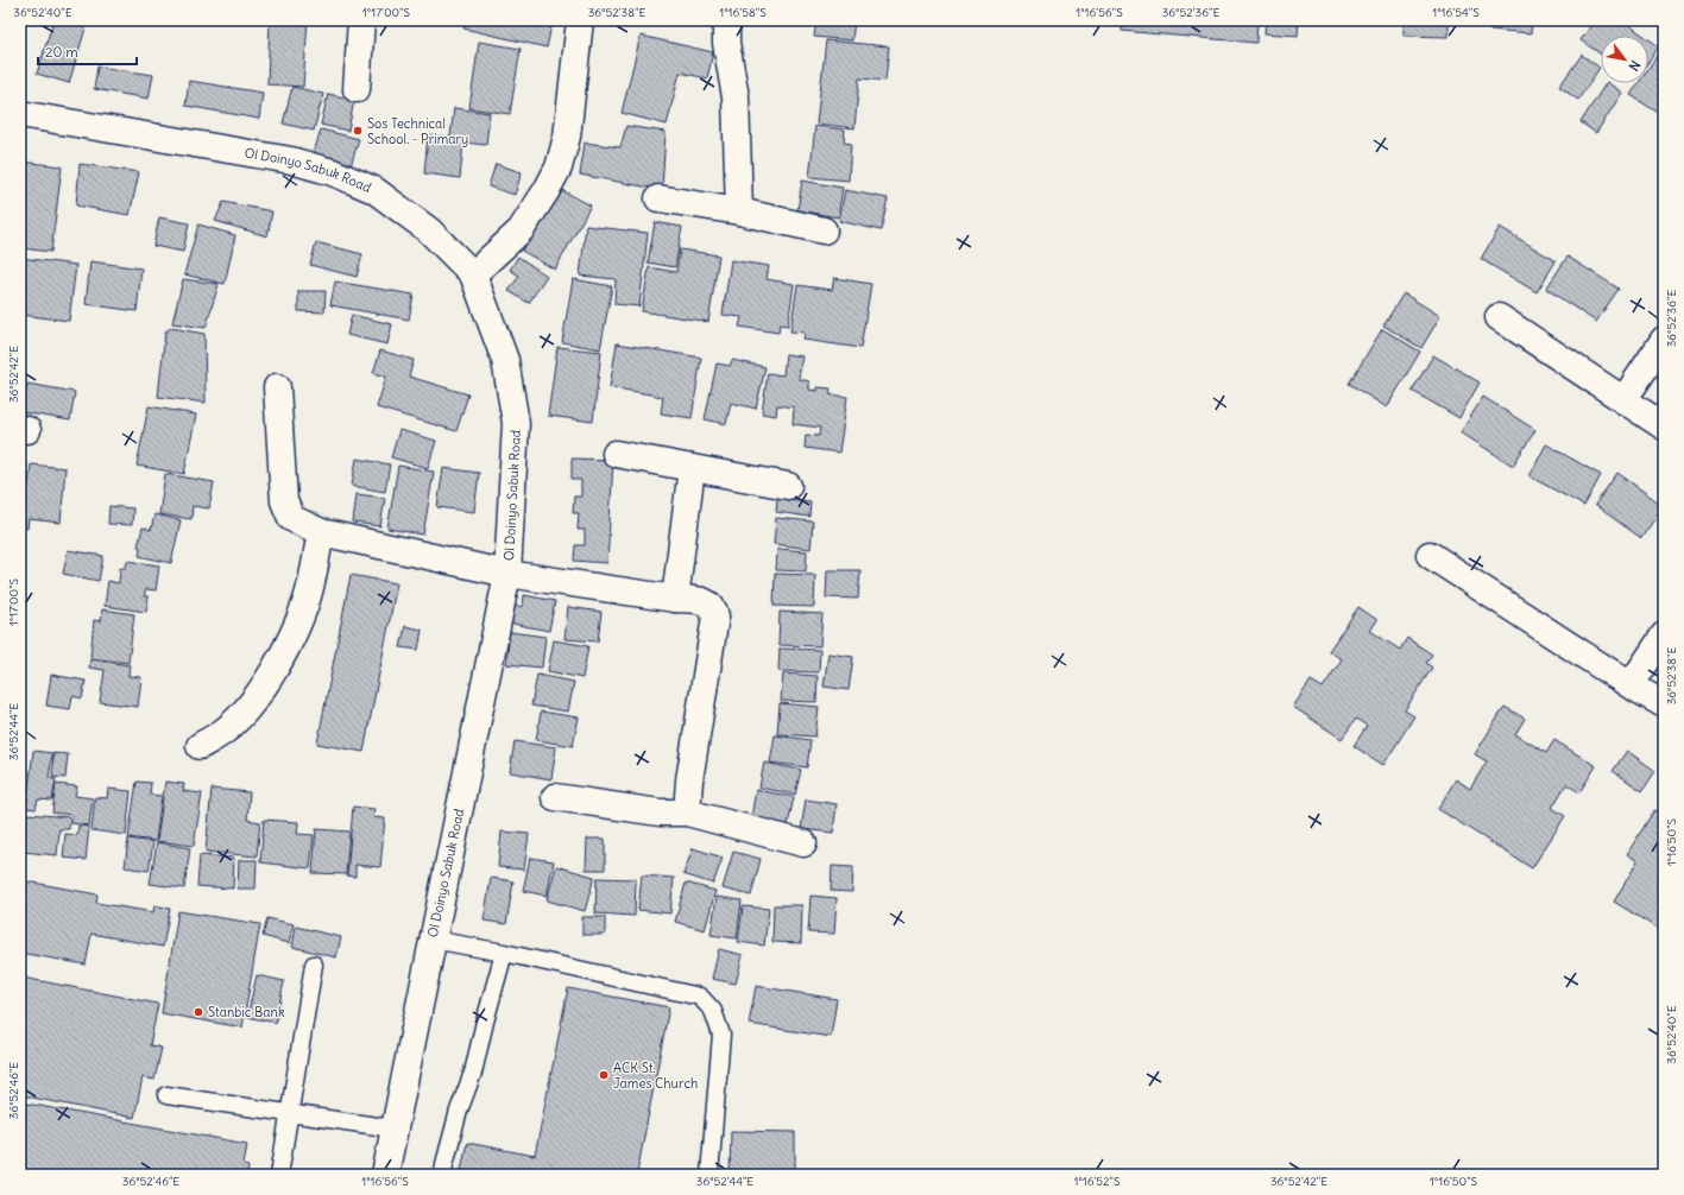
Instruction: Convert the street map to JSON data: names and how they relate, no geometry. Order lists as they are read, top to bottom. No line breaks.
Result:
{"streets":{"street":["Ol Doinyo Sabuk Road"]},"places":["Sos Technical School. - Primary","Stanbic Bank","ACK St. James Church"],"scale_bar":"20 m","north":"bottom right","coordinates":["36°52'40\"E","1°17'00\"S","36°52'38\"E","1°16'58\"S","1°16'56\"S","36°52'36\"E","1°16'54\"S","36°52'42\"E","36°52'44\"E","1°16'50\"S","36°52'46\"E","1°16'52\"S"]}
